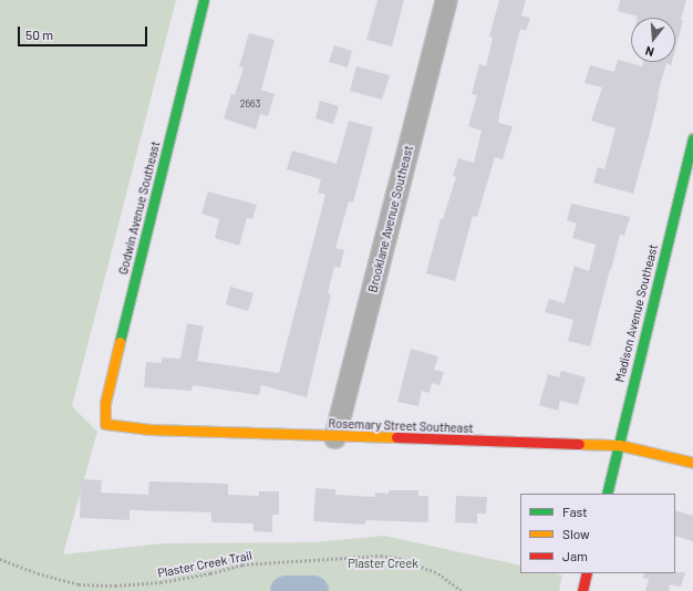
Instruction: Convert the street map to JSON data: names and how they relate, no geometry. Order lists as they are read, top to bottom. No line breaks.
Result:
{"streets":{"street":["Godwin Avenue Southeast","Brooklane Avenue Southeast","Madison Avenue Southeast","Rosemary Street Southeast"],"path":["Plaster Creek Trail"]},"crossings":[["Godwin Avenue Southeast","Rosemary Street Southeast"],["Brooklane Avenue Southeast","Rosemary Street Southeast"],["Madison Avenue Southeast","Rosemary Street Southeast"]],"parks":["Plaster Creek"],"house_numbers":["2663"],"legend":["Fast","Slow","Jam"],"scale_bar":"50 m","north":"bottom"}
